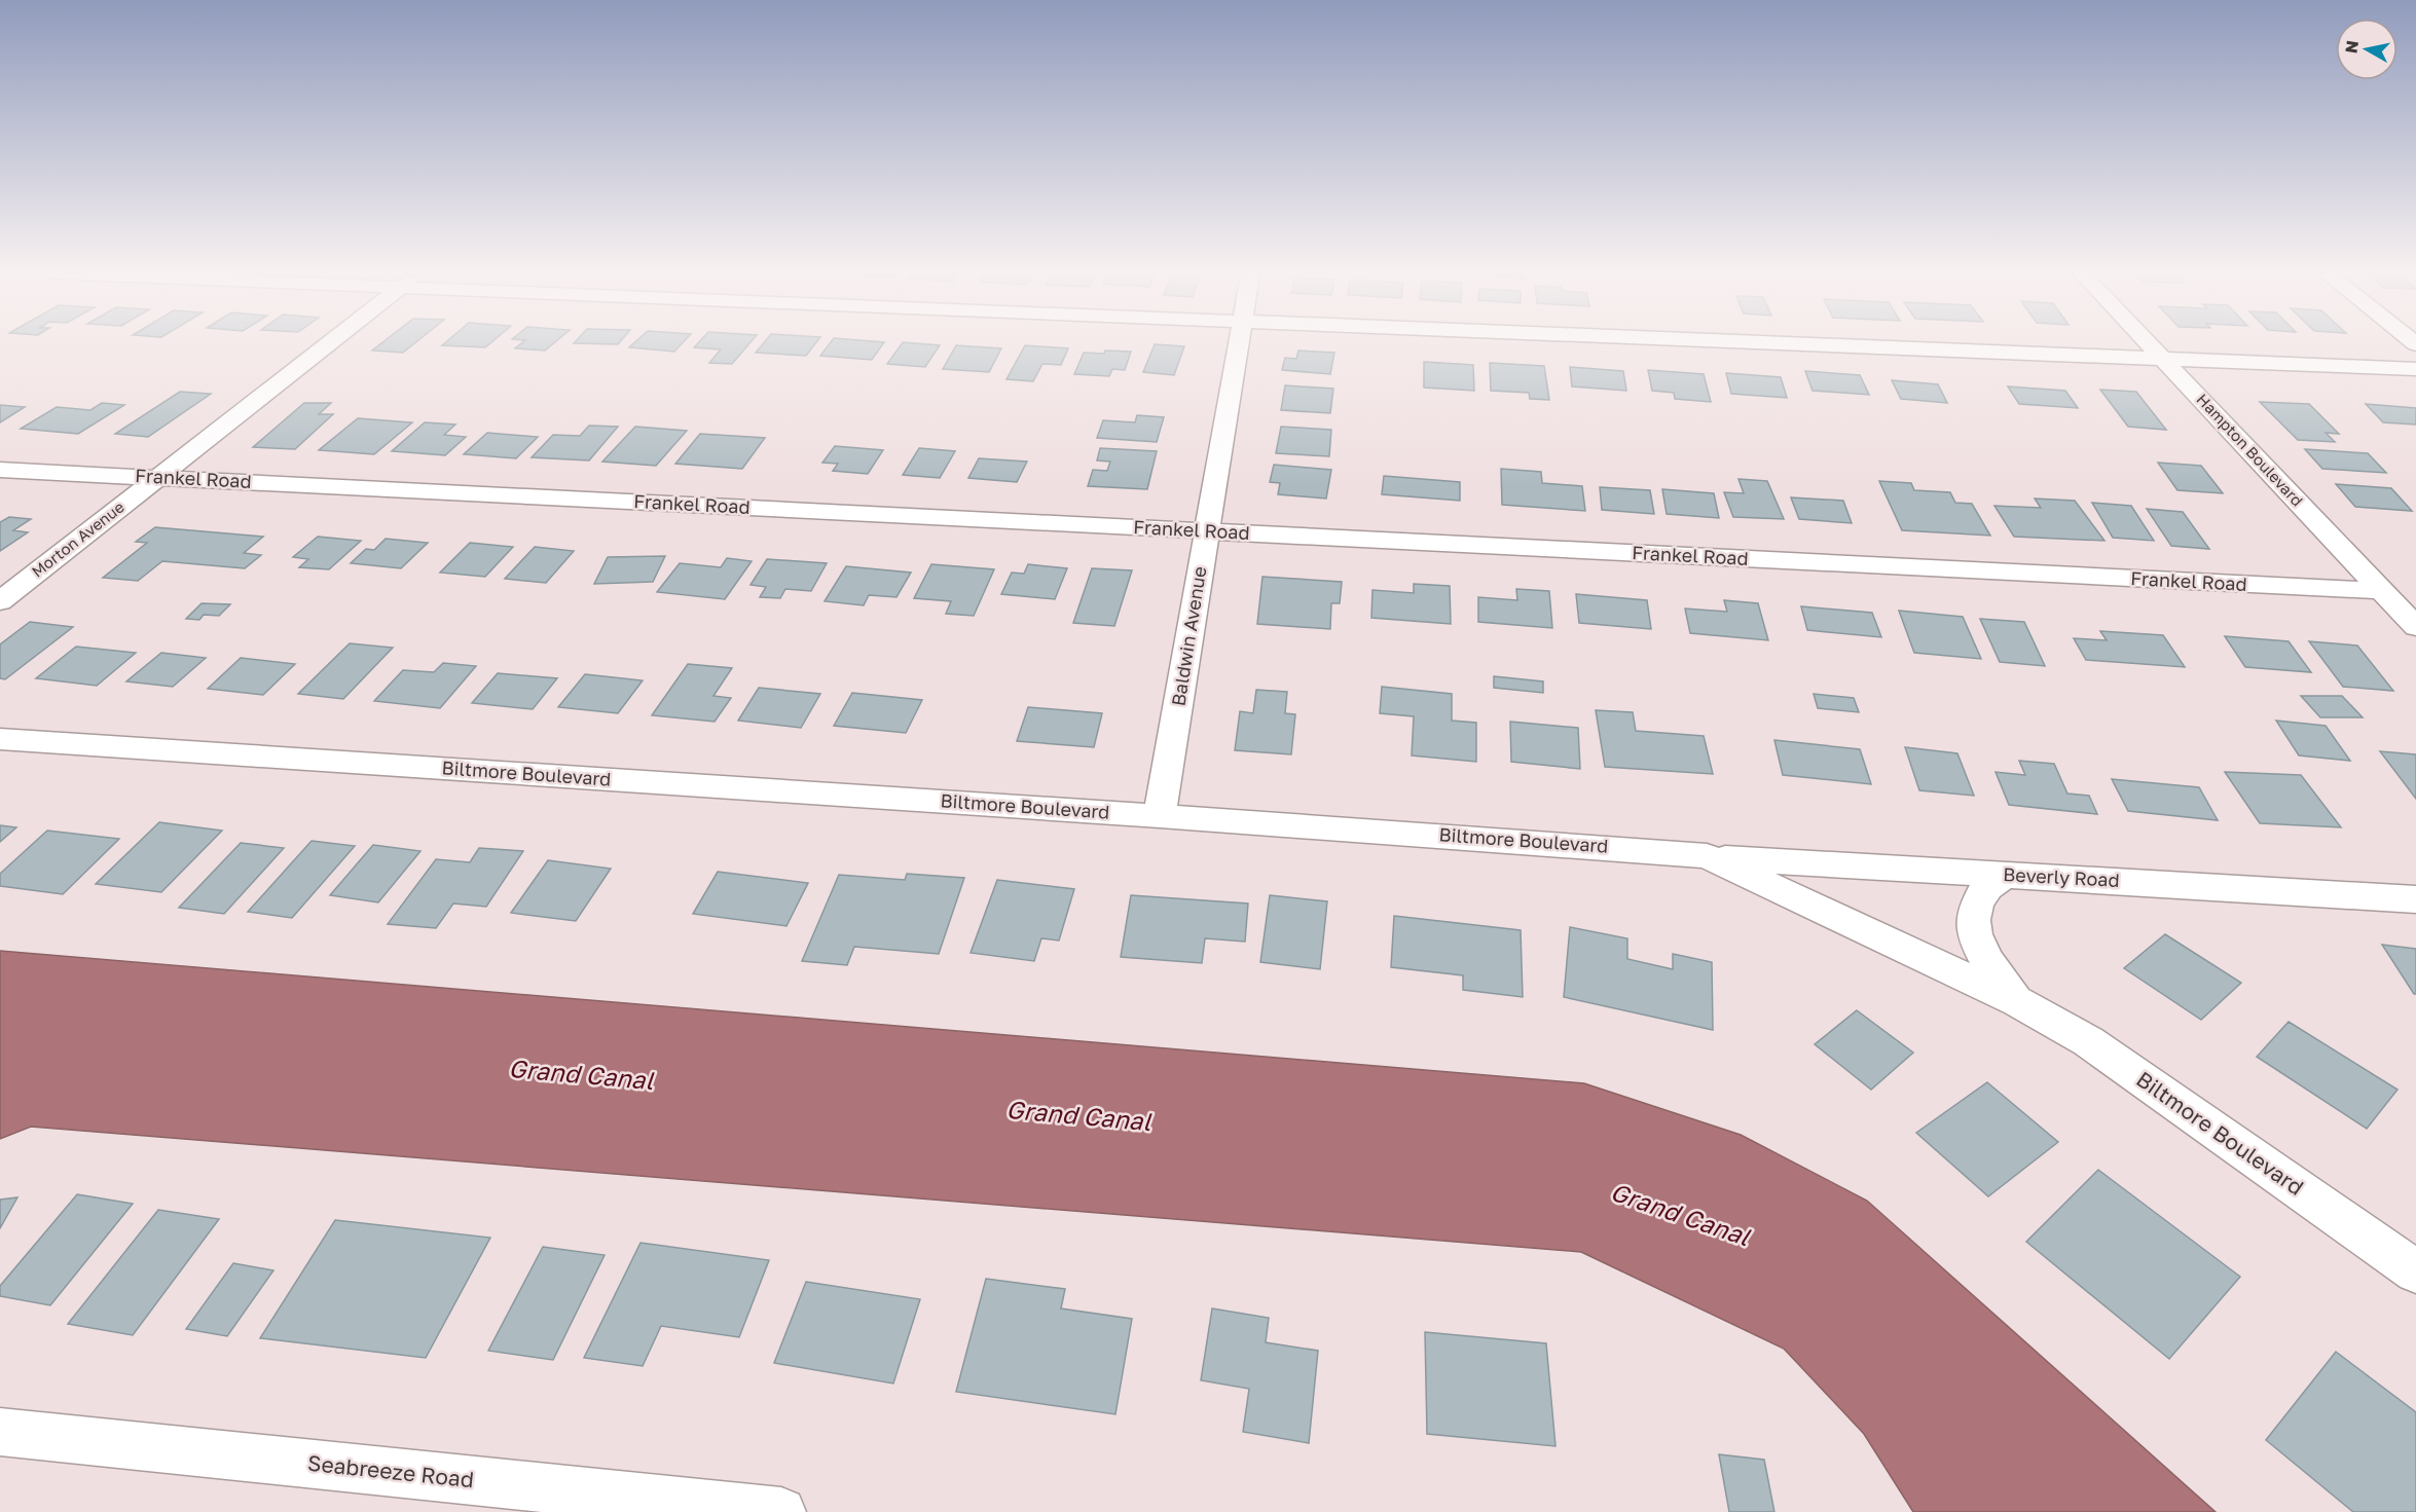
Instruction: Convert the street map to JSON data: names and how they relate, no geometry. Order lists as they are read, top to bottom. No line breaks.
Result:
{"streets":{"street":["Hampton Boulevard","Frankel Road","Morton Avenue","Baldwin Avenue","Biltmore Boulevard","Beverly Road","Seabreeze Road"]},"crossings":[["Hampton Boulevard","Frankel Road"],["Frankel Road","Morton Avenue"],["Frankel Road","Baldwin Avenue"],["Baldwin Avenue","Biltmore Boulevard"],["Biltmore Boulevard","Beverly Road"]],"water":["Grand Canal"],"north":"left"}
